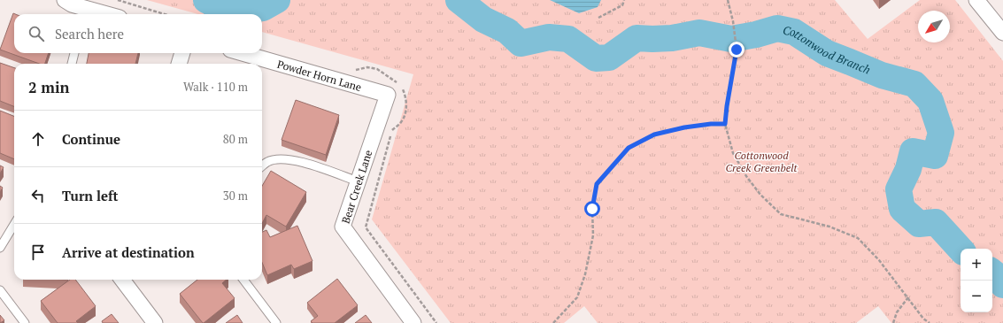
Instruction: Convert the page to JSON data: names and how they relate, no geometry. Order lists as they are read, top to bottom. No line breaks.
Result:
{"streets":{"street":["Powder Horn Lane","Bear Creek Lane"]},"crossings":[["Powder Horn Lane","Bear Creek Lane"]],"water":["Cottonwood Branch"],"parks":["Cottonwood Creek Greenbelt"],"north":"bottom left","page":{"search":"Search here","heading":["2 min","Walk · 110 m"],"list":[["Continue","80 m"],["Turn left","30 m"],"Arrive at destination"],"map_buttons":["+","−"]}}
